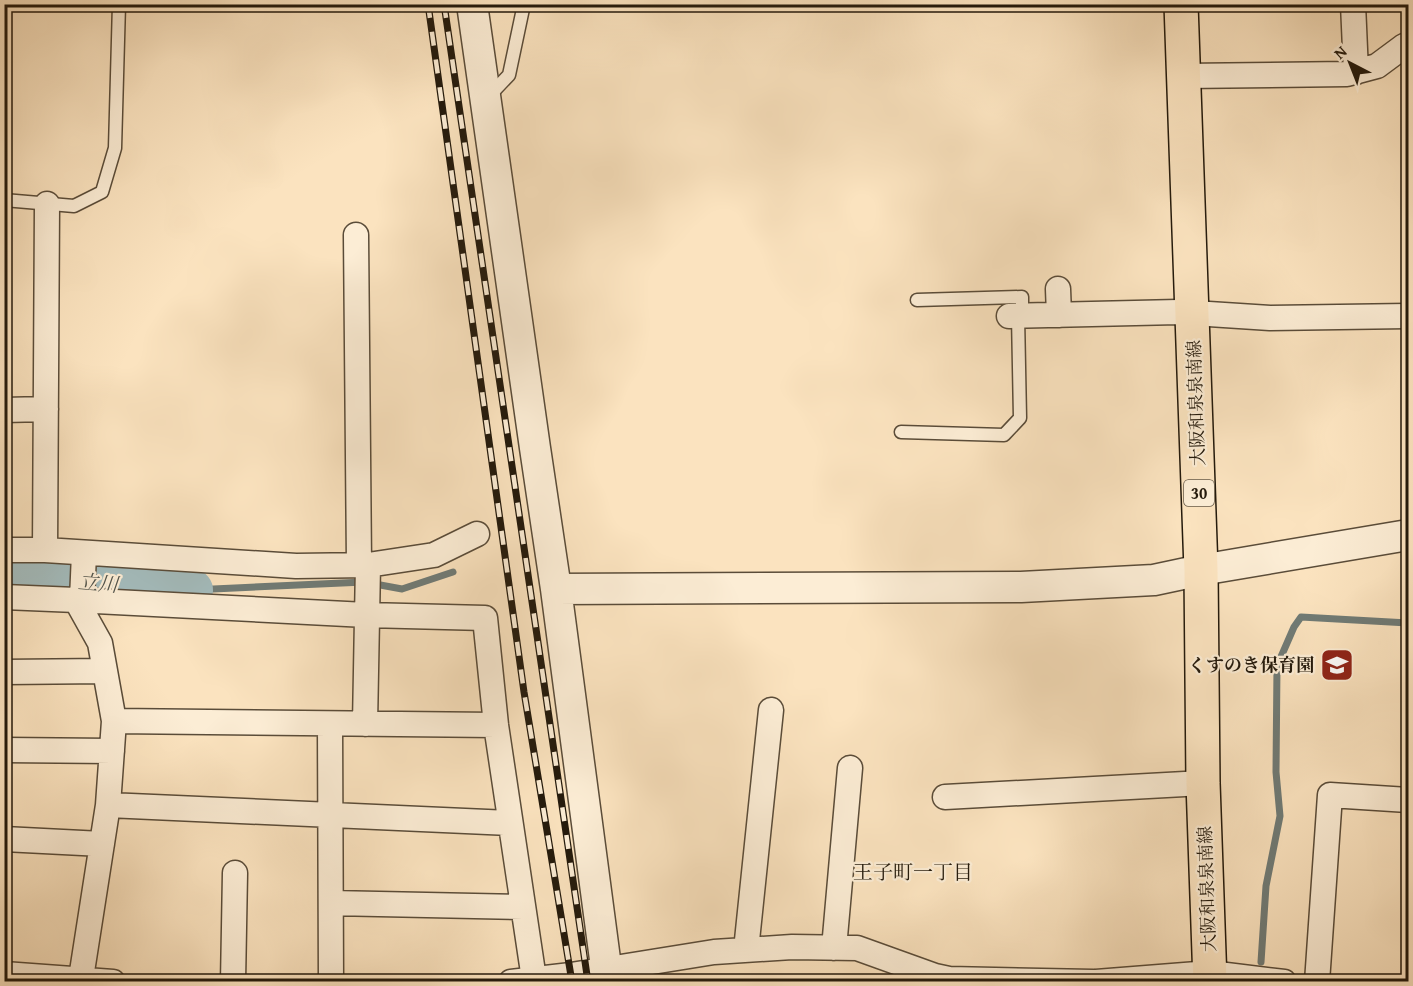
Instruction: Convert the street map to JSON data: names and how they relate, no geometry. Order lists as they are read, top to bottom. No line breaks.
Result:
{"streets":{"main road":["大阪和泉泉南線","30"]},"districts":["王子町一丁目"],"water":["立川"],"places":{"school or university":["くすのき保育園"]},"north":"top left"}
